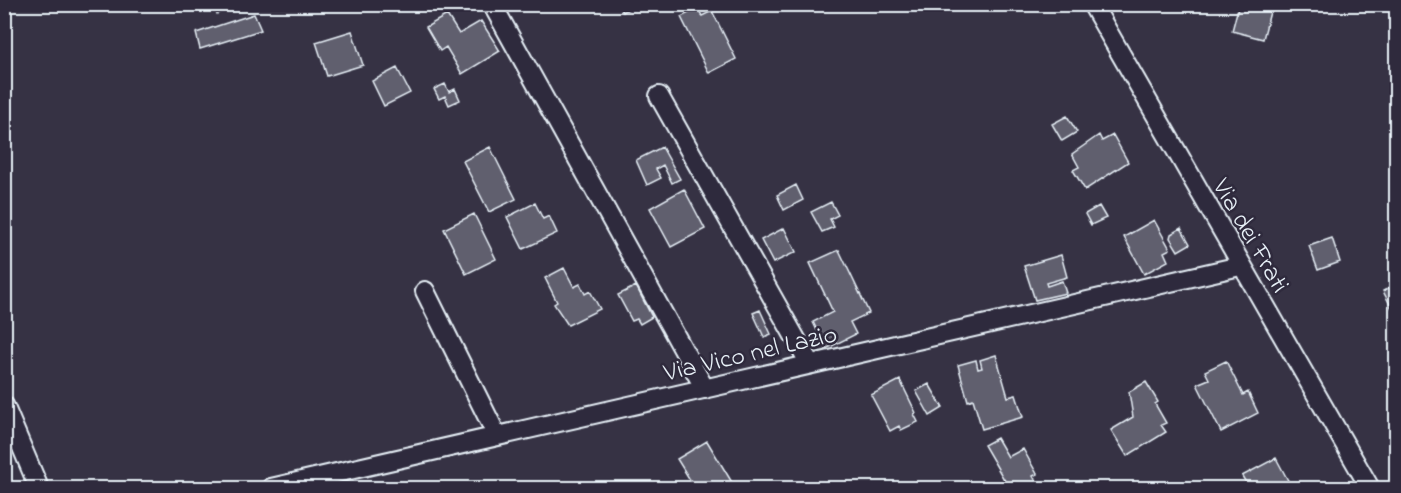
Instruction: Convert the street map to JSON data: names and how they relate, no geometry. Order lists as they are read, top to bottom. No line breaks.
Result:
{"streets":{"street":["Via dei Frati","Via Vico nel Lazio"]},"crossings":[["Via dei Frati","Via Vico nel Lazio"]]}
